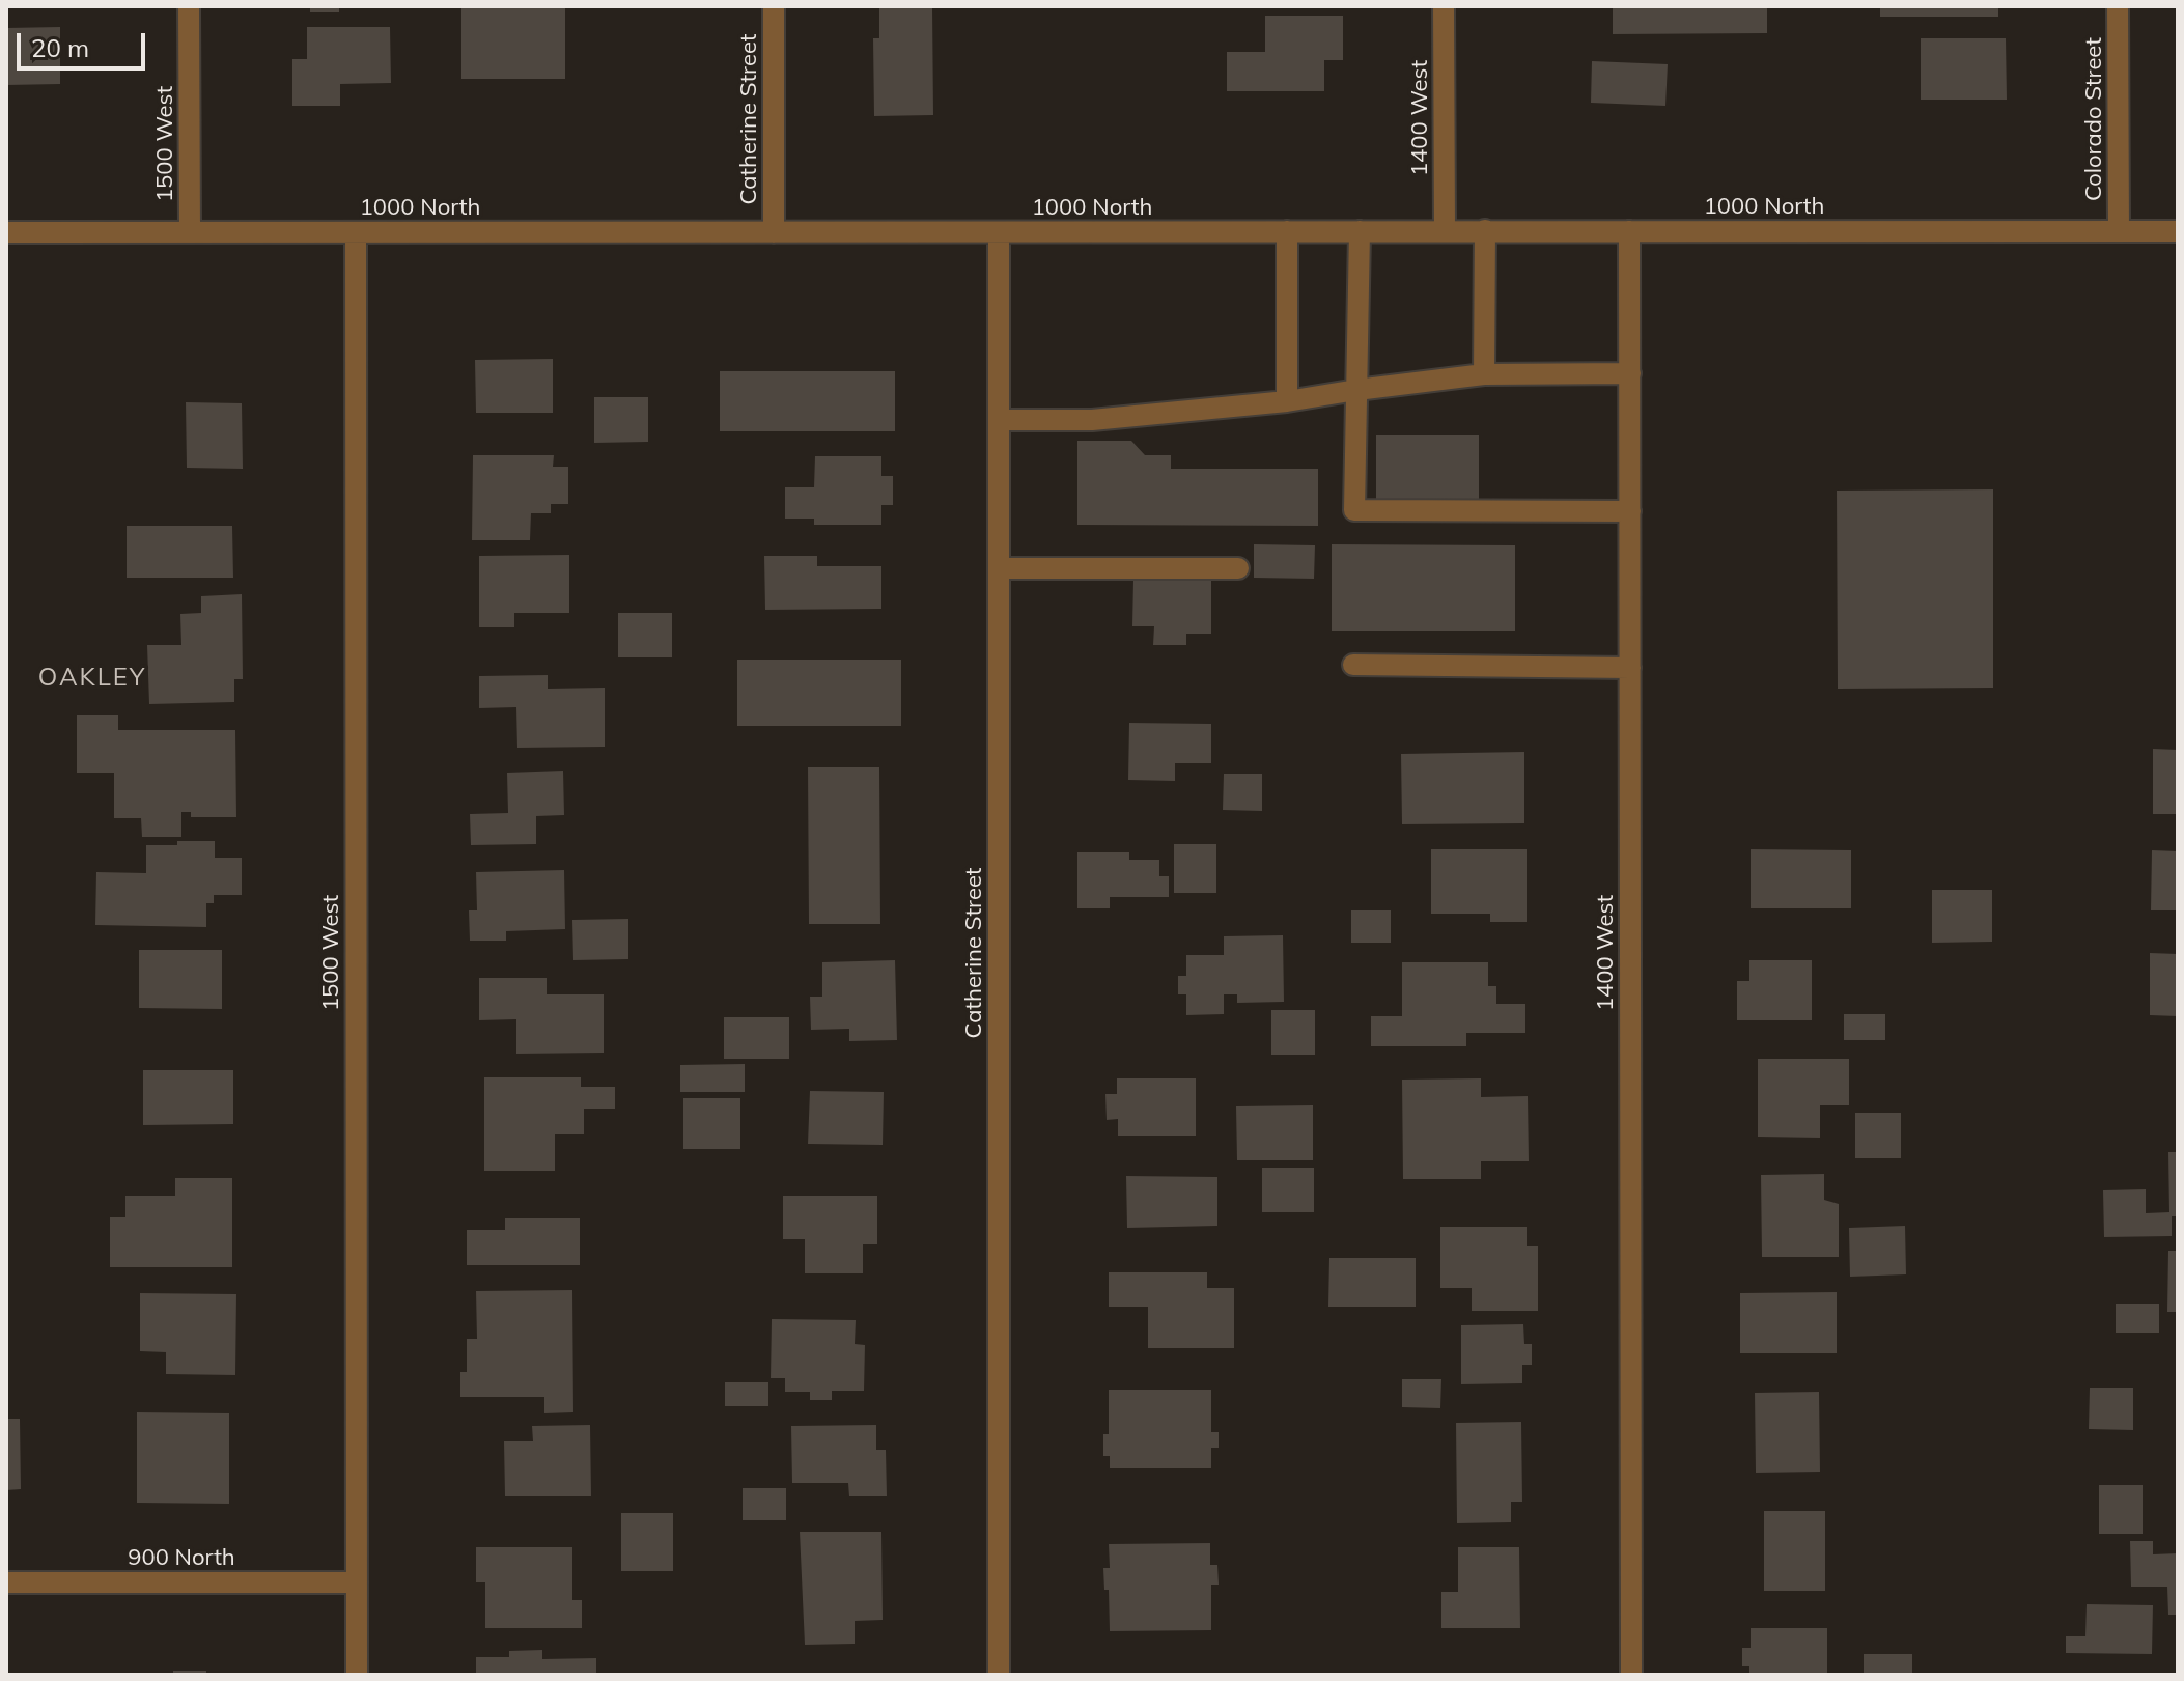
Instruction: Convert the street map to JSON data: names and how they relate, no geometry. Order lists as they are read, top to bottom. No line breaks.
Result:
{"streets":{"street":["1400 West","Catherine Street","Colorado Street","1500 West","1000 North","900 North"]},"crossings":[["1400 West","1000 North"],["Catherine Street","1000 North"],["Colorado Street","1000 North"],["1500 West","1000 North"],["1500 West","900 North"]],"districts":["OAKLEY"],"scale_bar":"20 m"}
